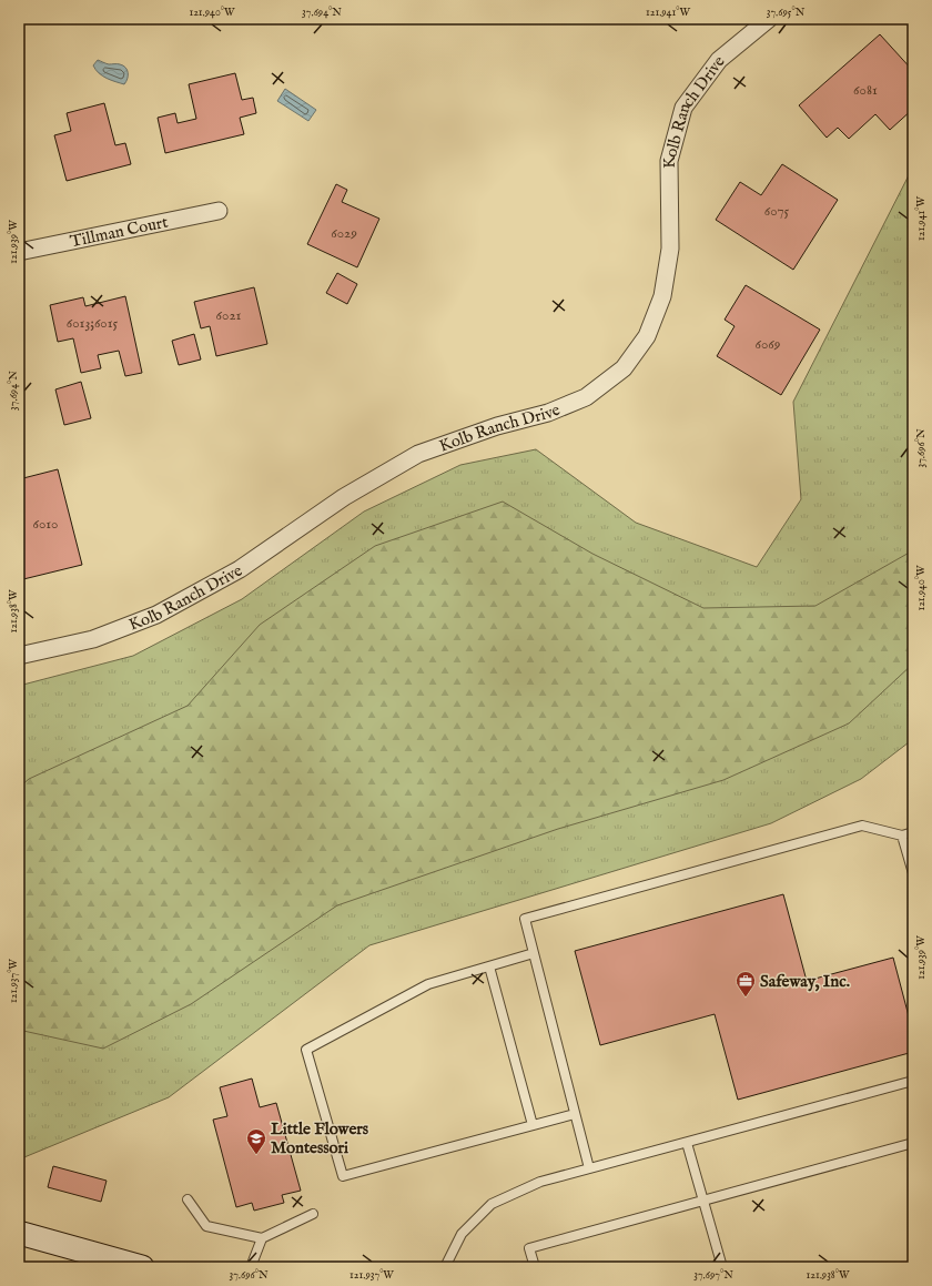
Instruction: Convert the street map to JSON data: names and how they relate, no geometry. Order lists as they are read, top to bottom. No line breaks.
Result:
{"streets":{"street":["Kolb Ranch Drive","Tillman Court"]},"places":{"office":["Safeway, Inc."],"school or university":["Little Flowers Montessori"]},"house_numbers":["6081","6075","6029","6021","6013;6015","6069","6010"],"coordinates":["121.940°W","37.694°N","121.941°W","37.695°N","121.939°W","37.696°N","121.938°W","121.937°W","37.697°N"]}
